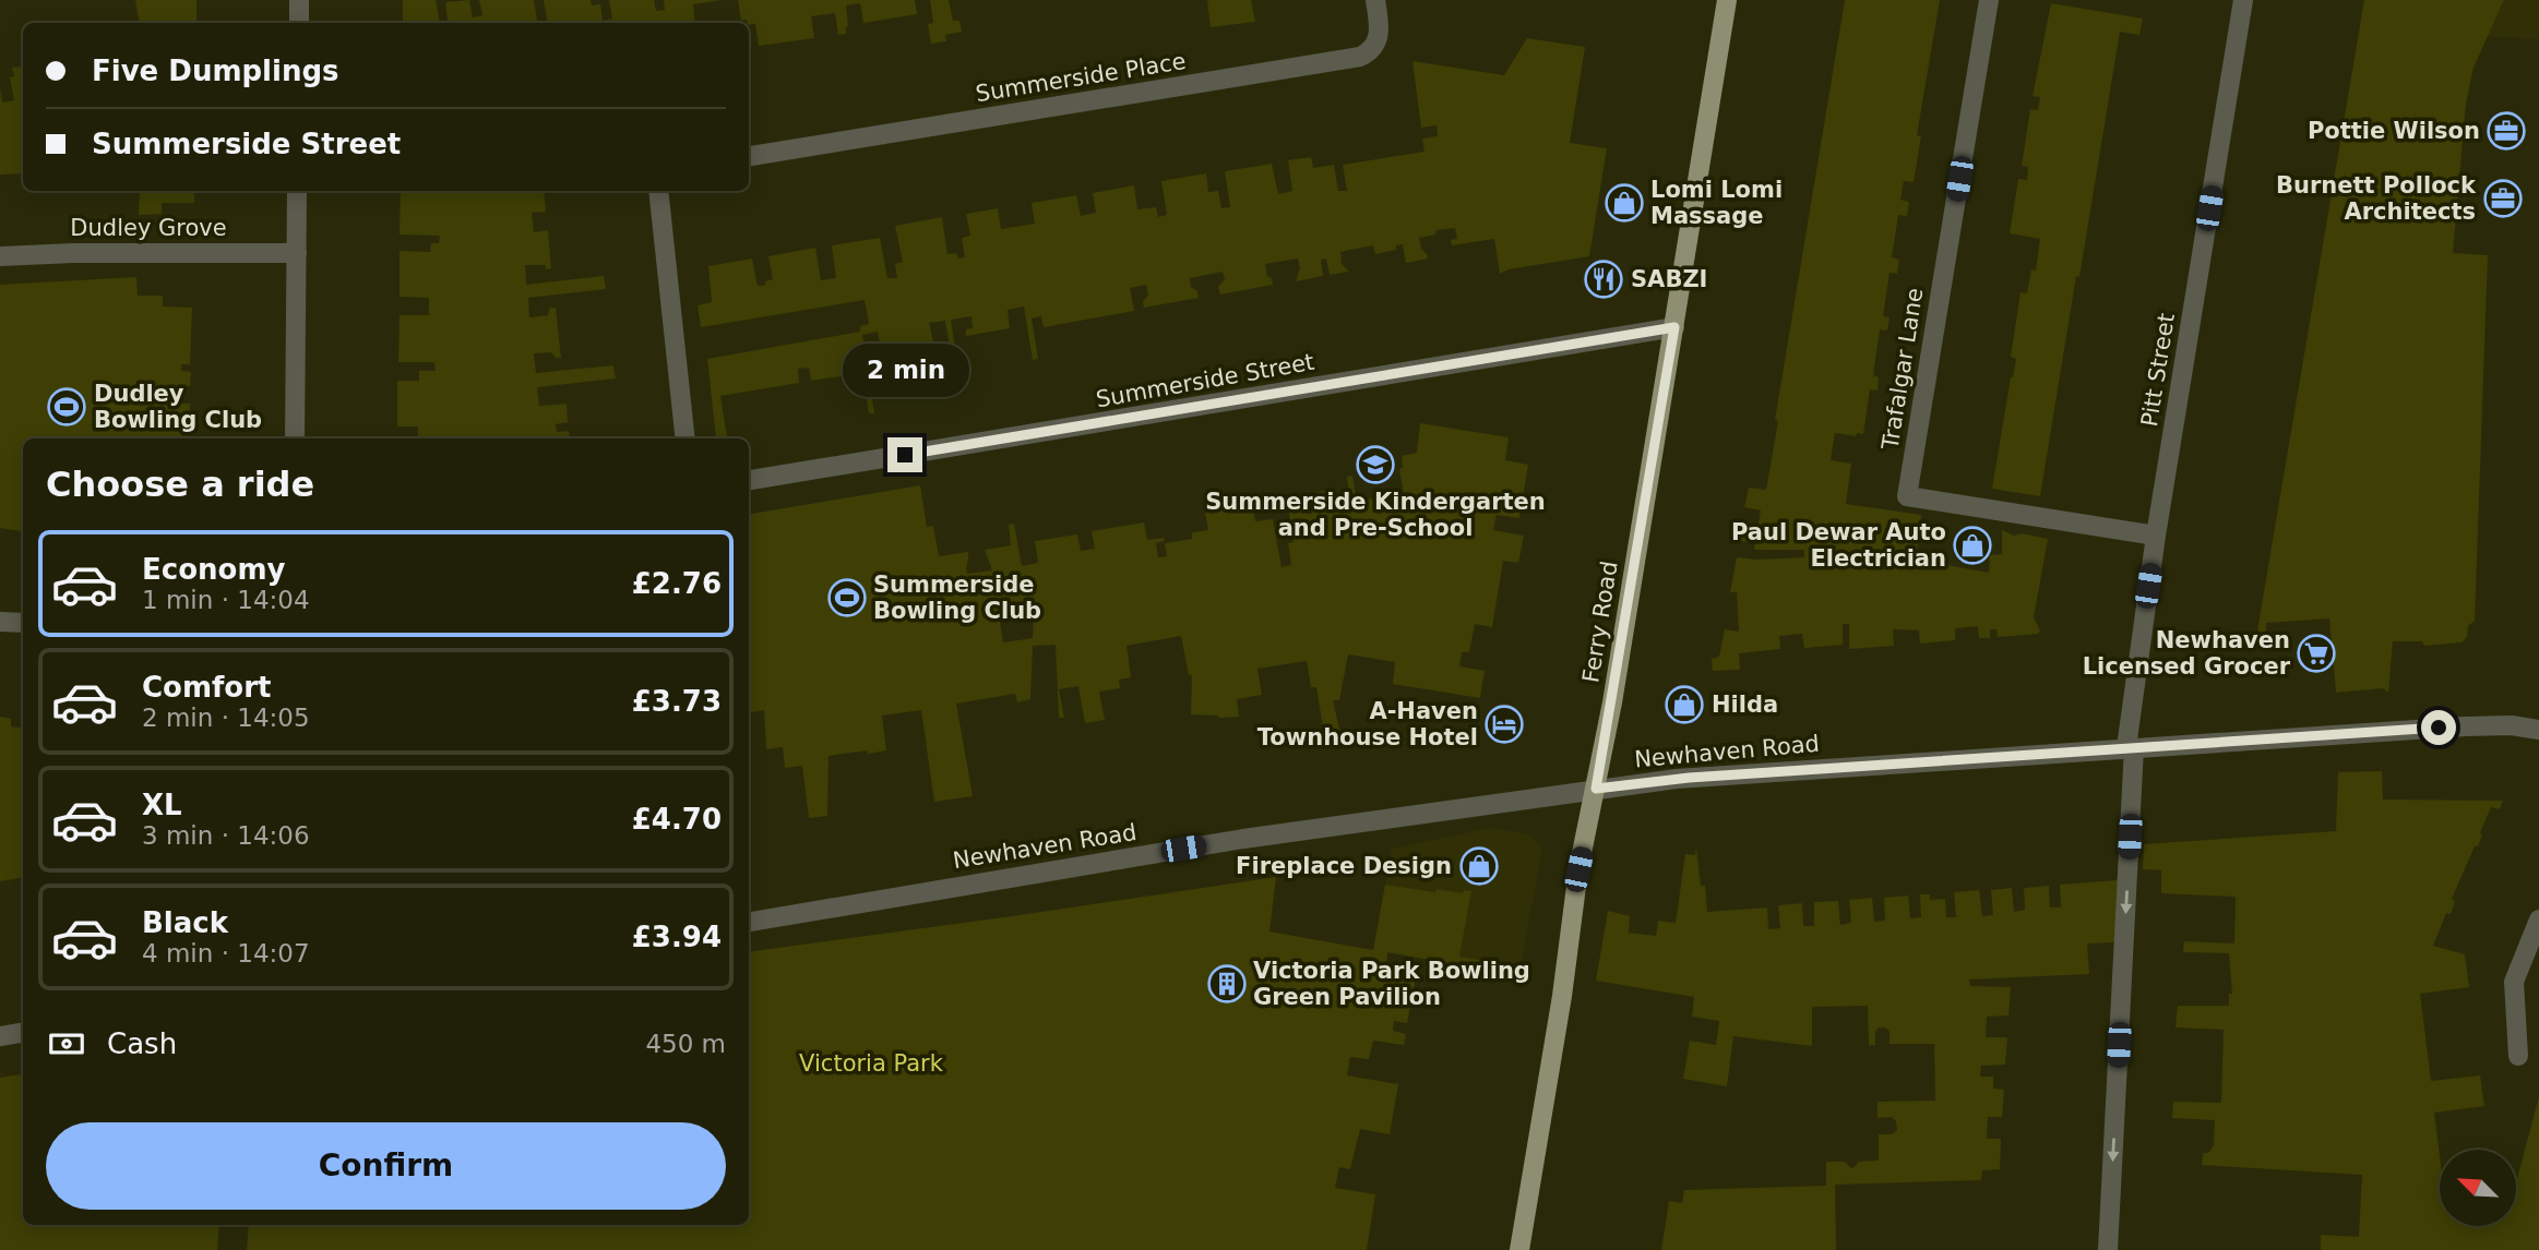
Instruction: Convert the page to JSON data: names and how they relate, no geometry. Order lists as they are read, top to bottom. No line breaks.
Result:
{"streets":{"main road":["Ferry Road"],"street":["Summerside Place","Dudley Grove","Trafalgar Lane","Pitt Street","Summerside Street","Newhaven Road"]},"crossings":[["Trafalgar Lane","Pitt Street"],["Pitt Street","Newhaven Road"],["Summerside Street","Ferry Road"],["Ferry Road","Newhaven Road"]],"one_way":["Pitt Street"],"parks":["Victoria Park"],"places":{"office":["Pottie Wilson","Burnett Pollock Architects"],"shop":["Lomi Lomi Massage","Paul Dewar Auto Electrician","Hilda","Fireplace Design"],"restaurant":["SABZI"],"sports":["Dudley Bowling Club","Summerside Bowling Club"],"school or university":["Summerside Kindergarten and Pre-School"],"supermarket":["Newhaven Licensed Grocer"],"hotel":["A-Haven Townhouse Hotel"],"building":["Victoria Park Bowling Green Pavilion"]},"north":"top left","page":{"banner":["Five Dumplings","Summerside Street"],"bubble":"2 min","heading":"Choose a ride","list":[{"name":"Economy","note":"1 min · 14:04","value":"£2.76"},{"name":"Comfort","note":"2 min · 14:05","value":"£3.73"},{"name":"XL","note":"3 min · 14:06","value":"£4.70"},{"name":"Black","note":"4 min · 14:07","value":"£3.94"}],"pay":["Cash","450 m"],"buttons":"Confirm"}}
